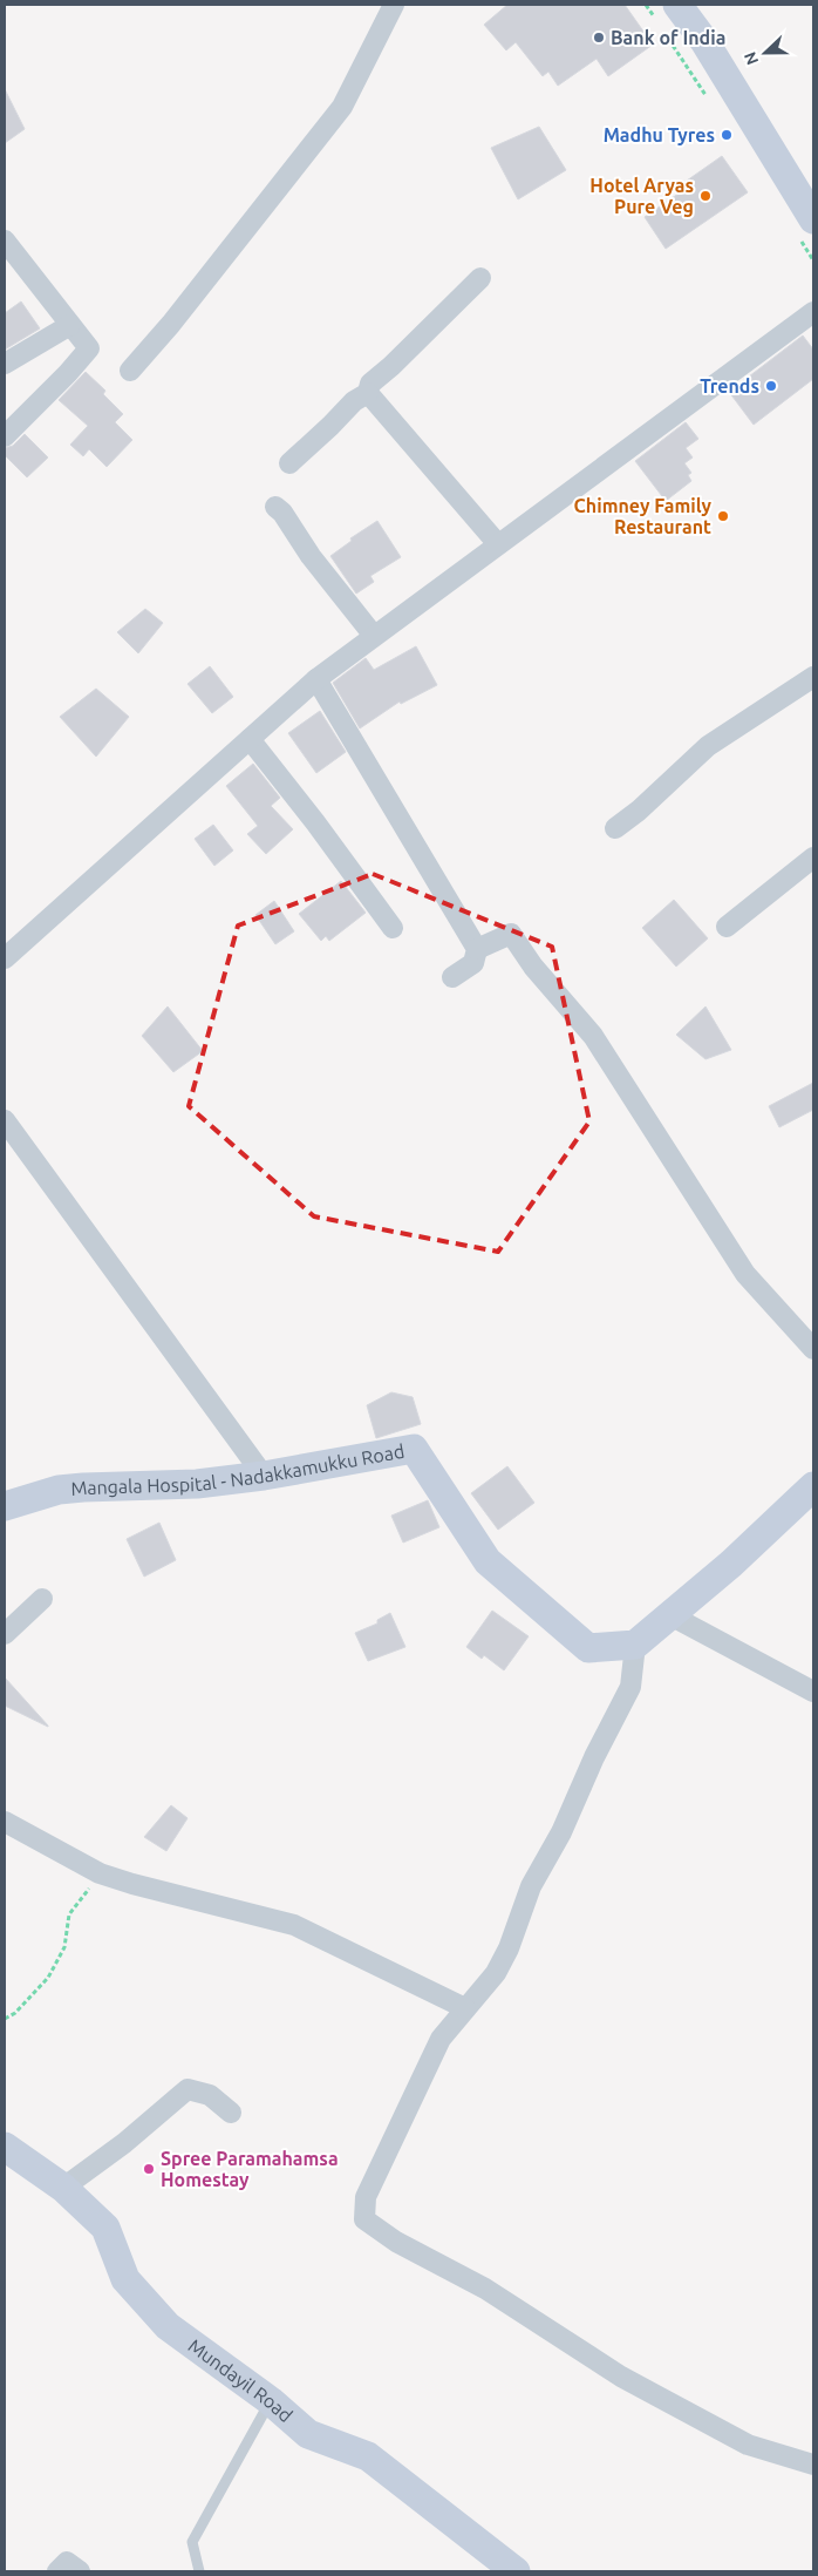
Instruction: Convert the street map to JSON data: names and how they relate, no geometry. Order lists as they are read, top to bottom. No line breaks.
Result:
{"streets":{"main road":["Mangala Hospital - Nadakkamukku Road","Mundayil Road"]},"places":["Bank of India","Madhu Tyres","Hotel Aryas Pure Veg","Trends","Chimney Family Restaurant","Spree Paramahamsa Homestay"],"north":"left"}
